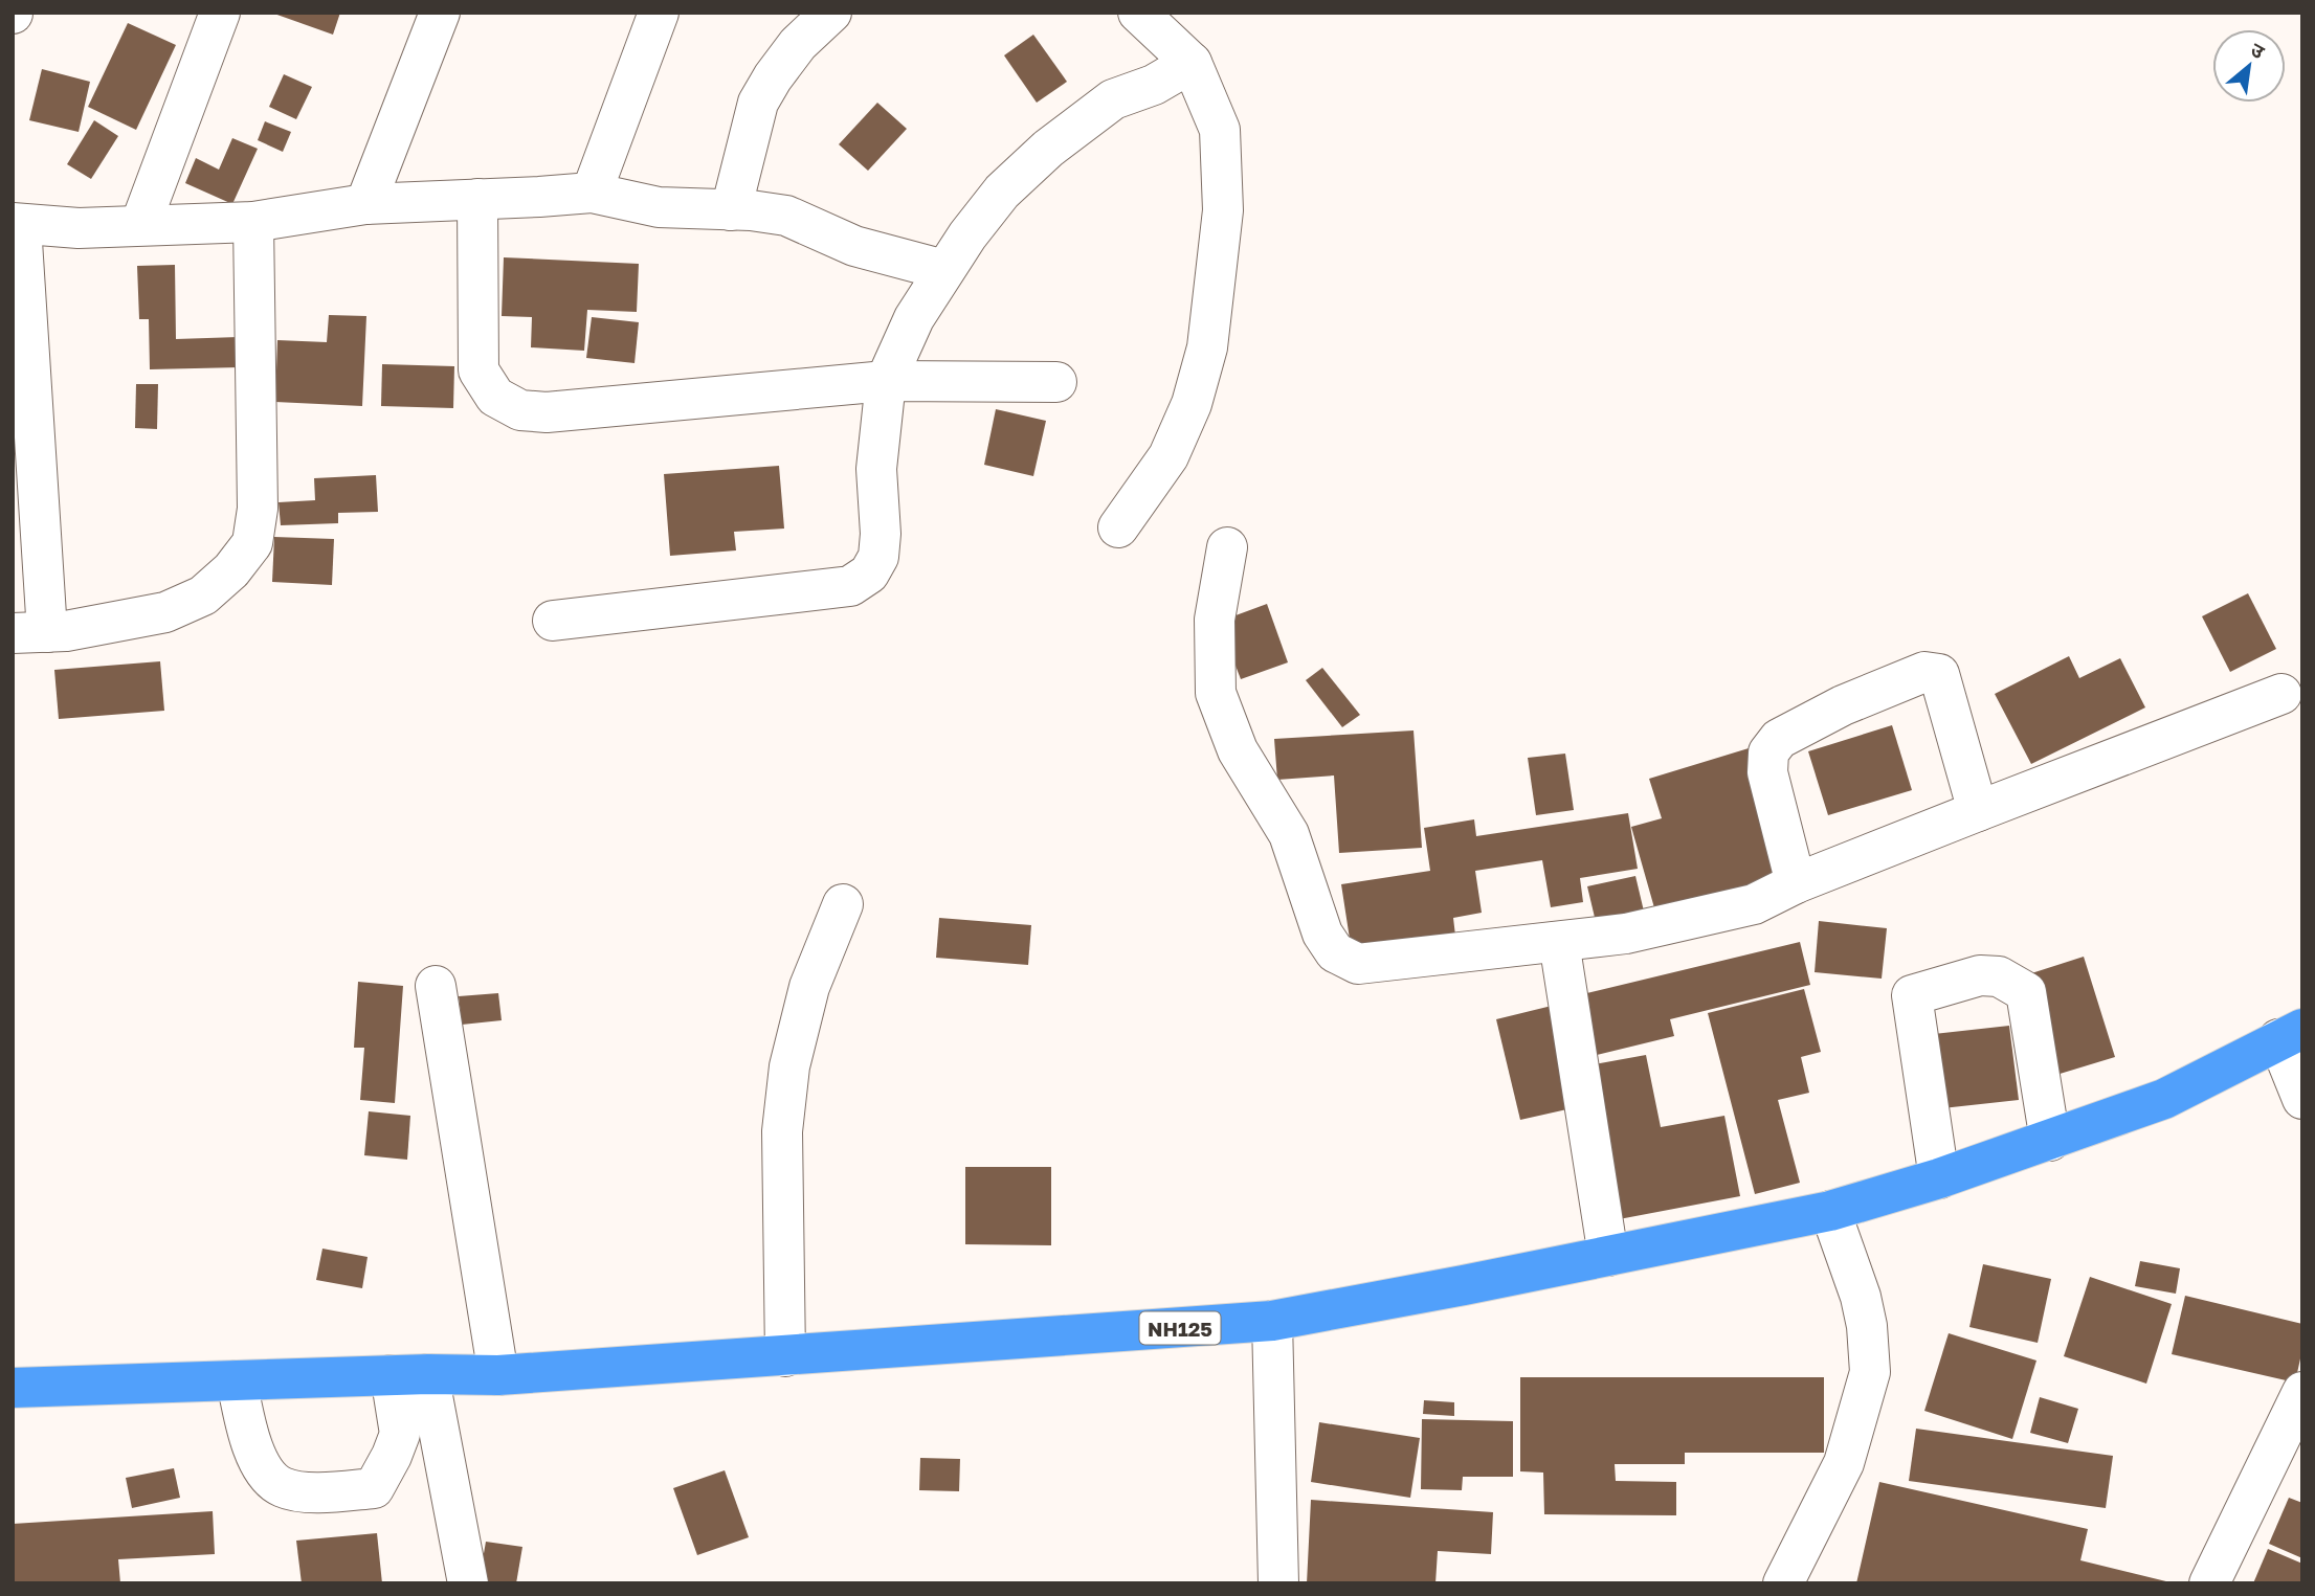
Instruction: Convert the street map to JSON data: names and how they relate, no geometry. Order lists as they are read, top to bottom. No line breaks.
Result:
{"streets":{"highway":["NH125"]},"north":"top right"}
